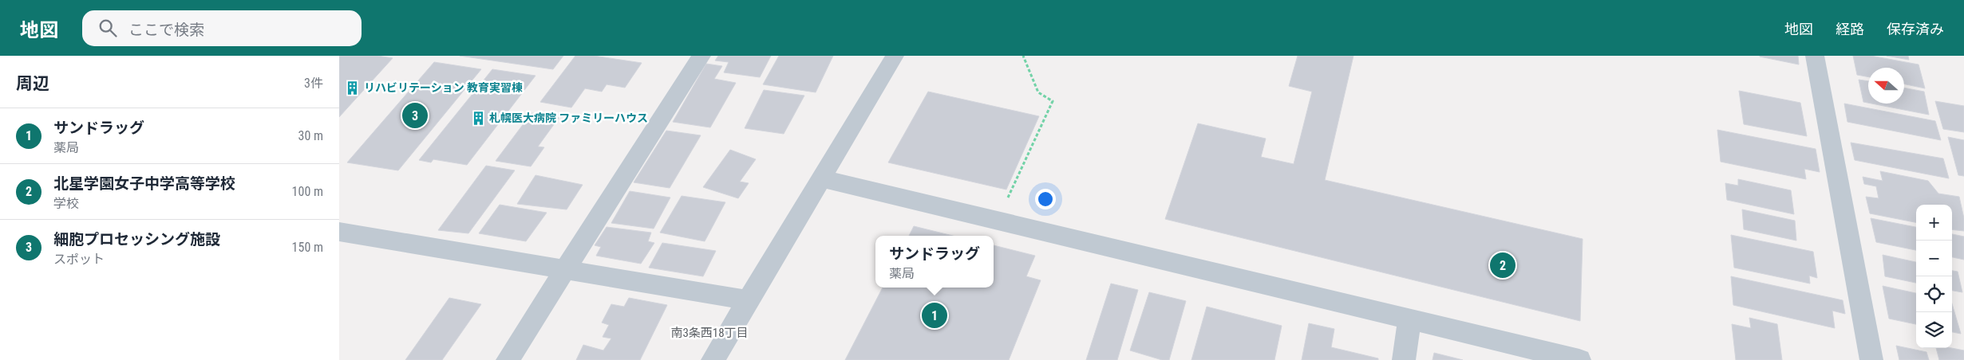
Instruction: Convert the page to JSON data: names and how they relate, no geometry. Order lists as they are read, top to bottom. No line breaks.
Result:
{"districts":["南3条西18丁目"],"places":{"building":["リハビリテーション 教育実習棟","札幌医大病院 ファミリーハウス"]},"north":"left","page":{"header":"地図","search":"ここで検索","nav":["地図","経路","保存済み"],"heading":["周辺","3件"],"pins":["3","2","1"],"list":[{"mark":"1","name":"サンドラッグ","note":"薬局","value":"30 m"},{"mark":"2","name":"北星学園女子中学高等学校","note":"学校","value":"100 m"},{"mark":"3","name":"細胞プロセッシング施設","note":"スポット","value":"150 m"}],"map_buttons":["+","−"],"popup":["サンドラッグ","薬局"]}}
